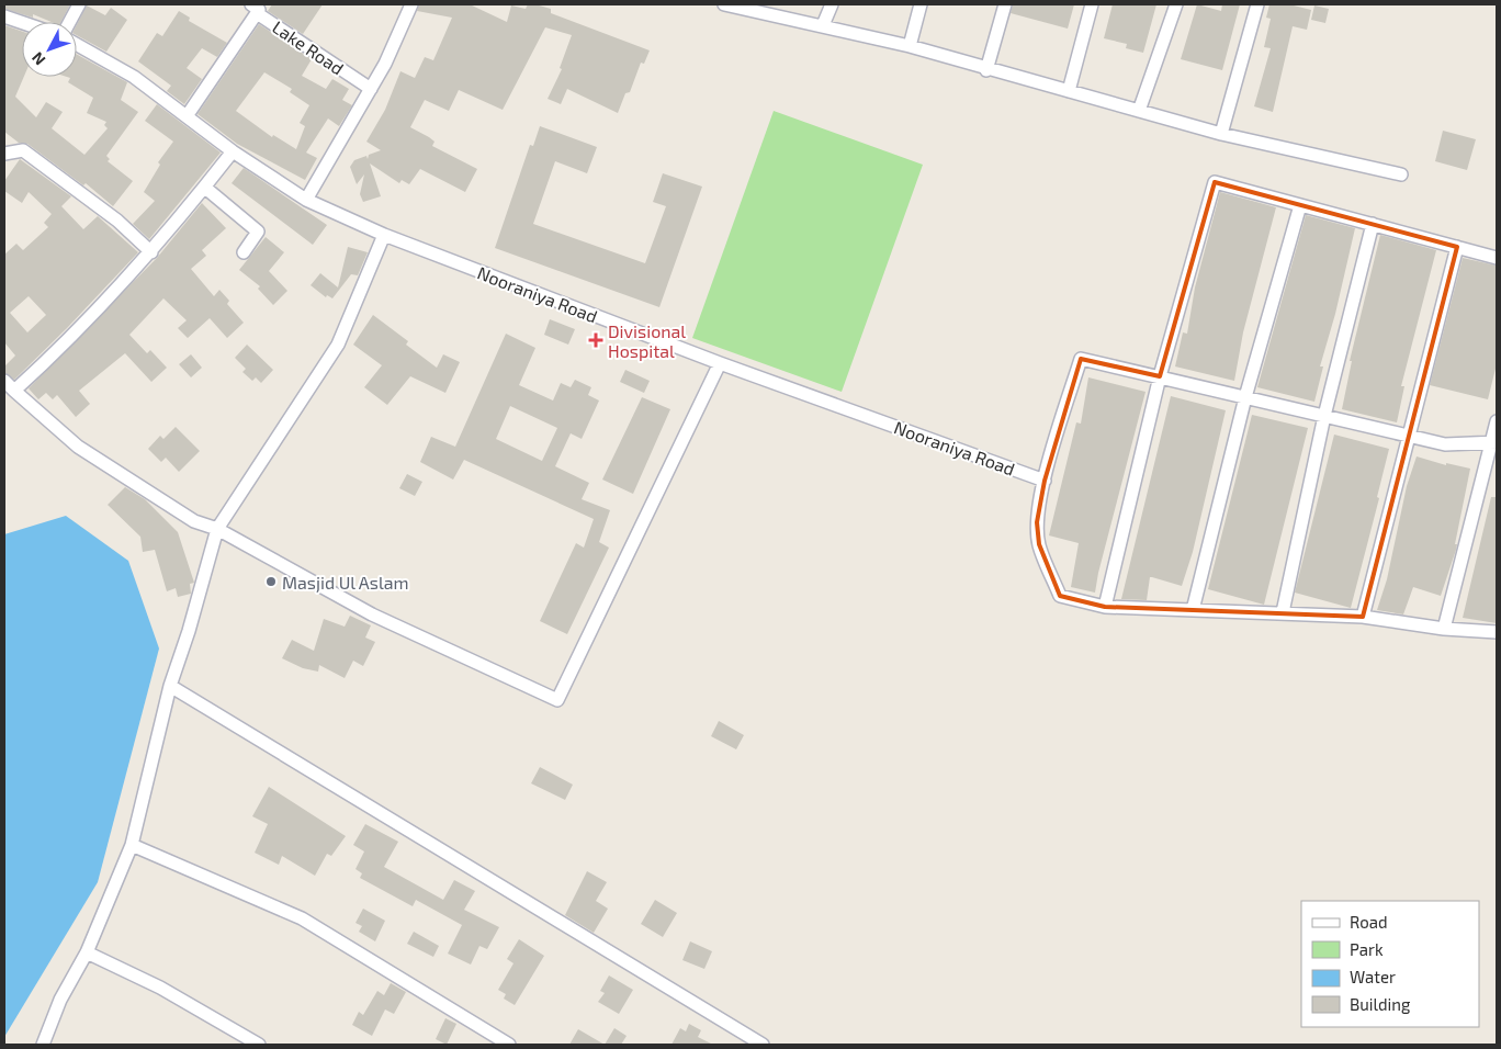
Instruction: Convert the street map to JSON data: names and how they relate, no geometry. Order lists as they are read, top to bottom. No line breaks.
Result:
{"streets":{"street":["Lake Road","Nooraniya Road"]},"places":{"health":["Divisional Hospital"],"other":["Masjid Ul Aslam"]},"legend":["Road","Park","Water","Building"],"north":"bottom left"}
